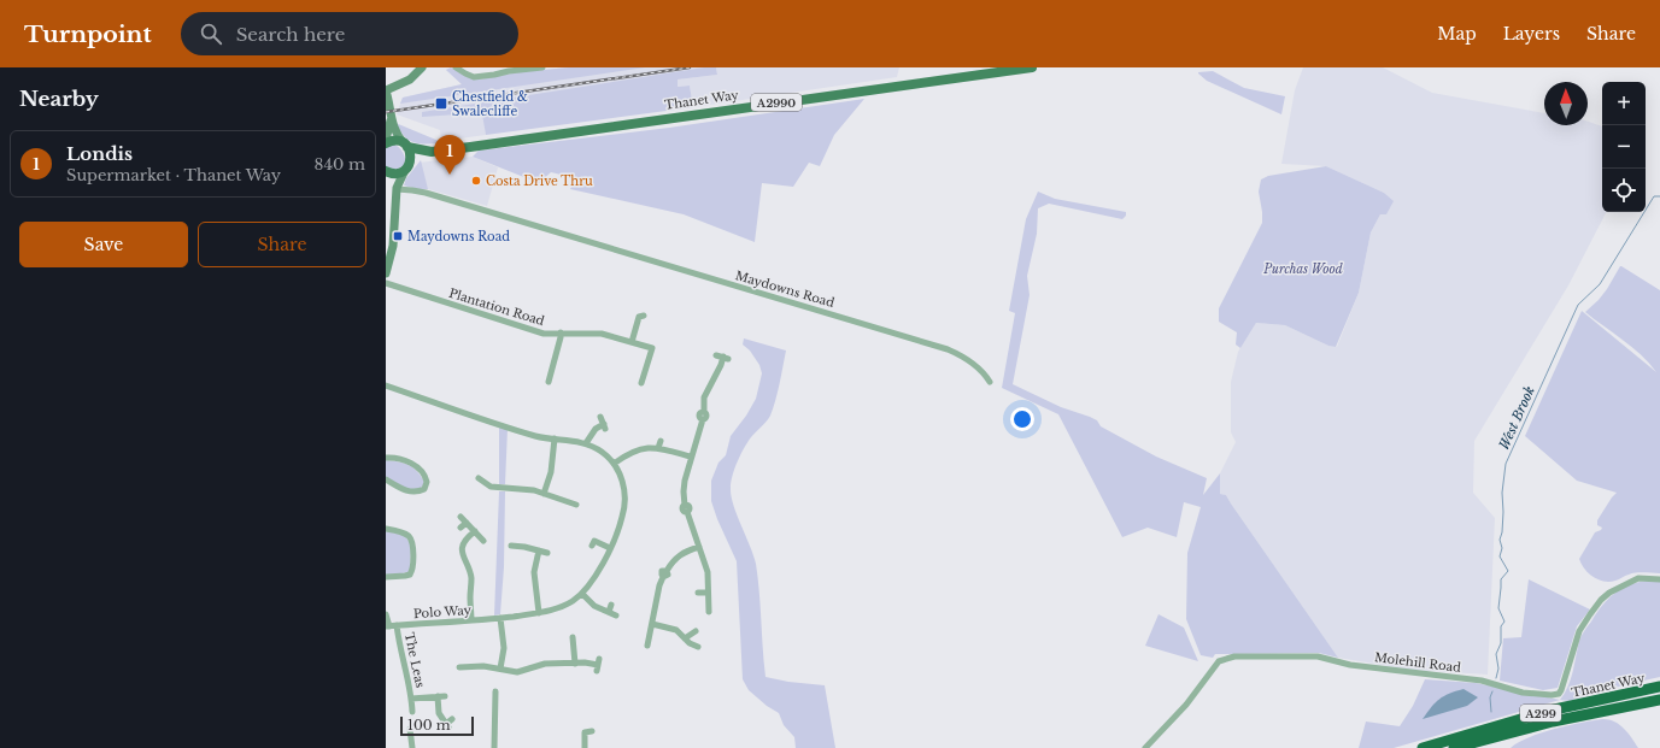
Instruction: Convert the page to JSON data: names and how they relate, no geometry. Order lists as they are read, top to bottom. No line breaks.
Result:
{"streets":{"highway":["Thanet Way","A299"],"main road":["A2990"],"street":["Maydowns Road","Plantation Road","Polo Way","The Leas","Molehill Road"]},"crossings":[["Polo Way","The Leas"]],"water":["West Brook"],"parks":["Purchas Wood"],"places":{"transit":["Chestfield & Swalecliffe","Maydowns Road"],"other":["Costa Drive Thru"]},"scale_bar":"100 m","north":"top","page":{"header":"Turnpoint","search":"Search here","nav":["Map","Layers","Share"],"heading":"Nearby","map_buttons":["+","−"],"list":[{"mark":"1","name":"Londis","note":"Supermarket · Thanet Way","value":"840 m"}],"pins":"1","buttons":["Save","Share"],"scale":"100 m"}}
